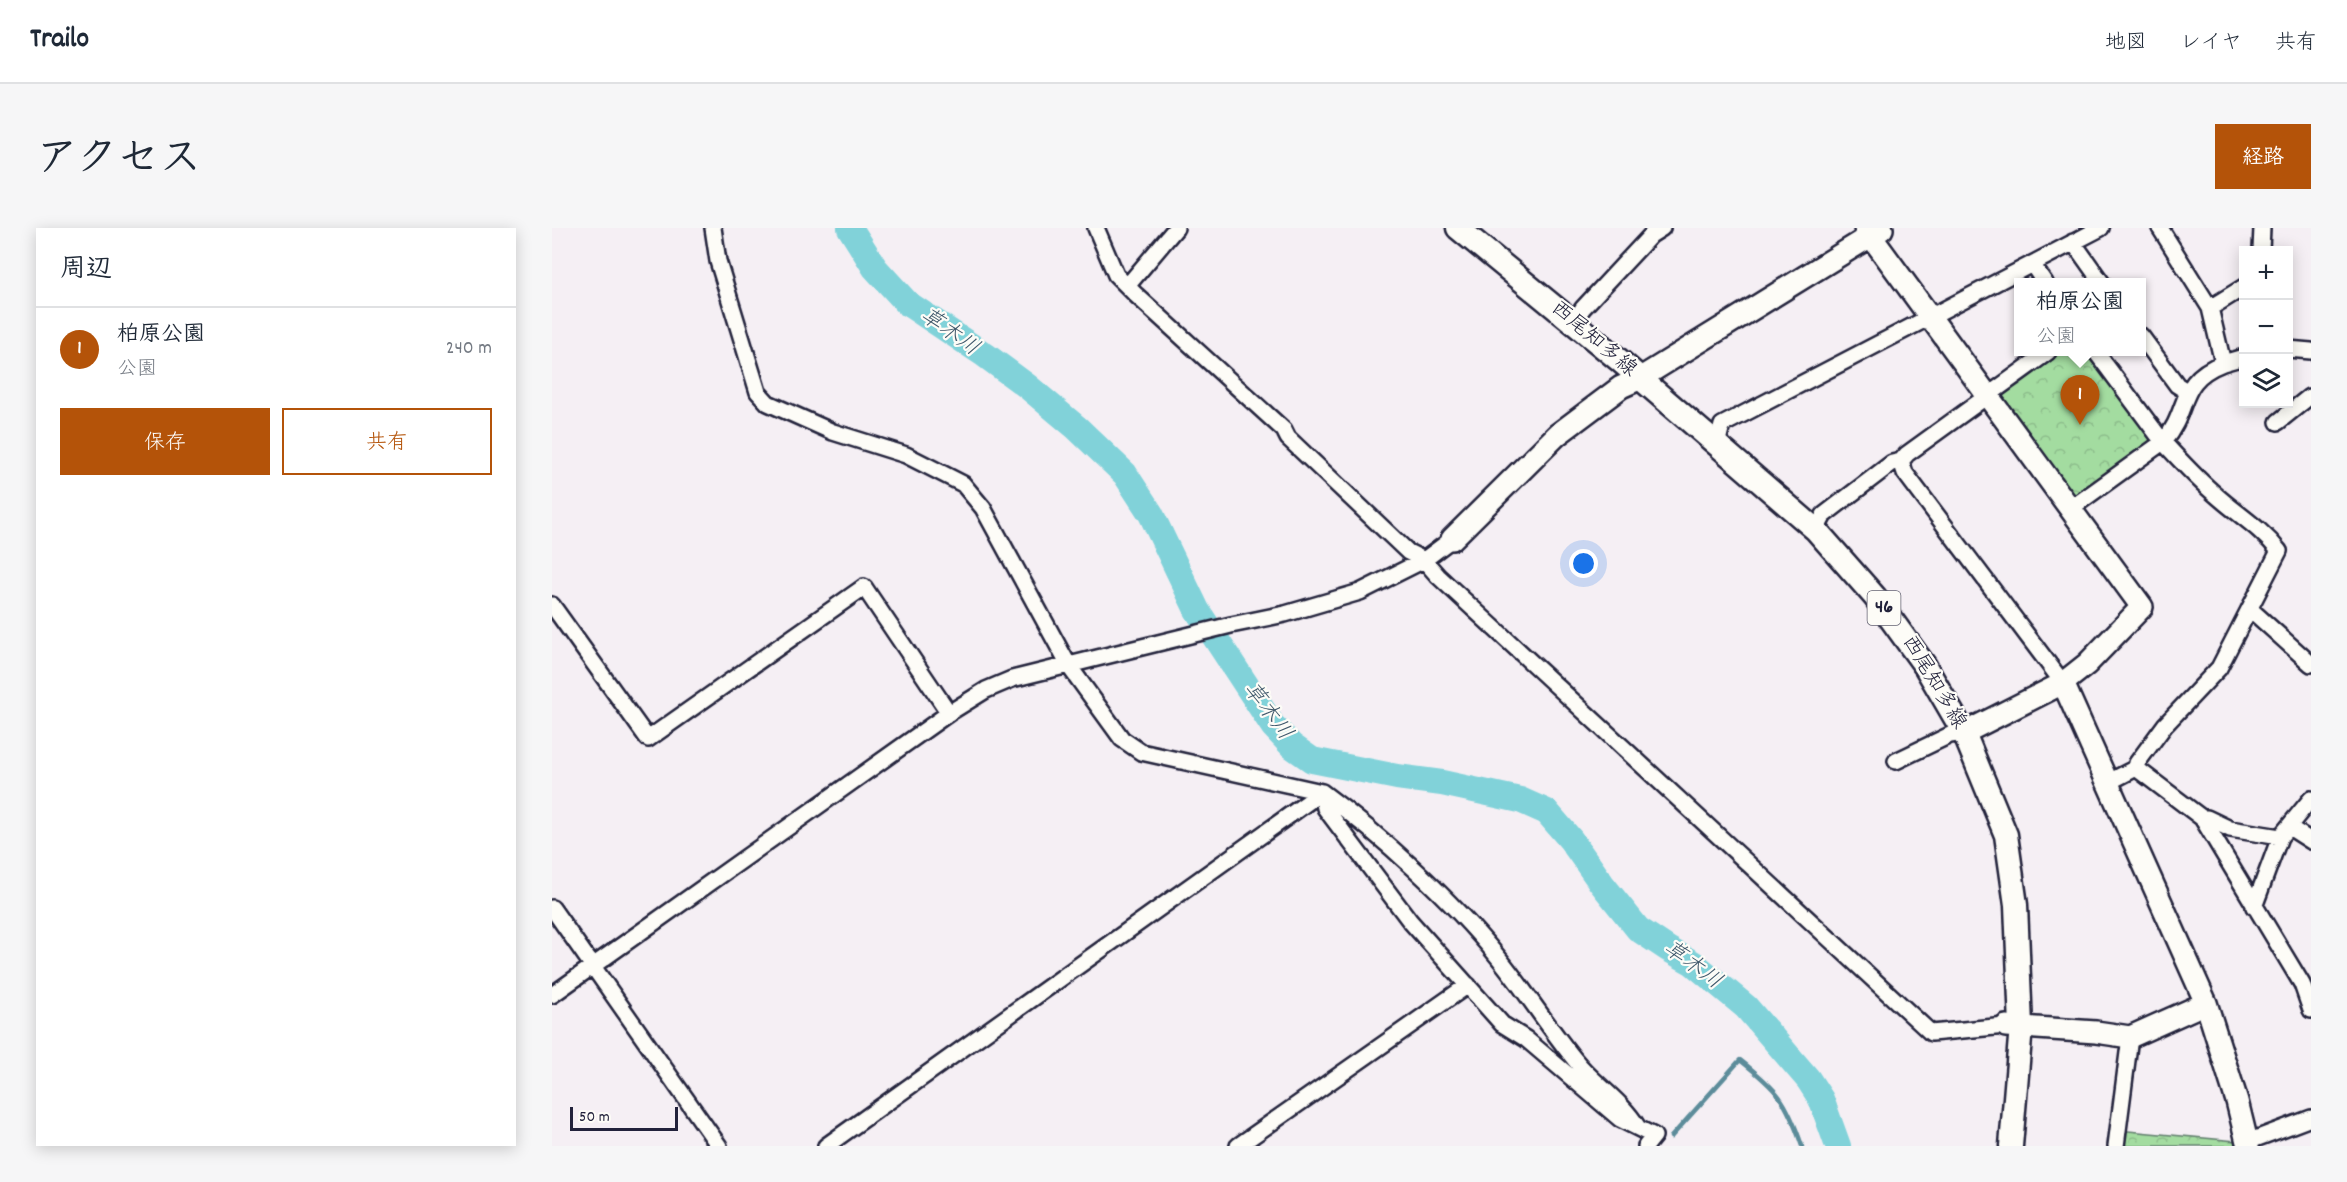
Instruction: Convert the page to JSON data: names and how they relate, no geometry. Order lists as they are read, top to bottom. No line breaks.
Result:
{"streets":{"main road":["西尾知多線","46"]},"water":["草木川"],"scale_bar":"50 m","page":{"header":"Trailo","nav":["地図","レイヤ","共有"],"title":"アクセス","buttons":["経路",["保存","共有"]],"heading":"周辺","map_buttons":["+","−"],"popup":["柏原公園","公園"],"list":[{"mark":"1","name":"柏原公園","note":"公園","value":"240 m"}],"pins":"1","scale":"50 m"}}
